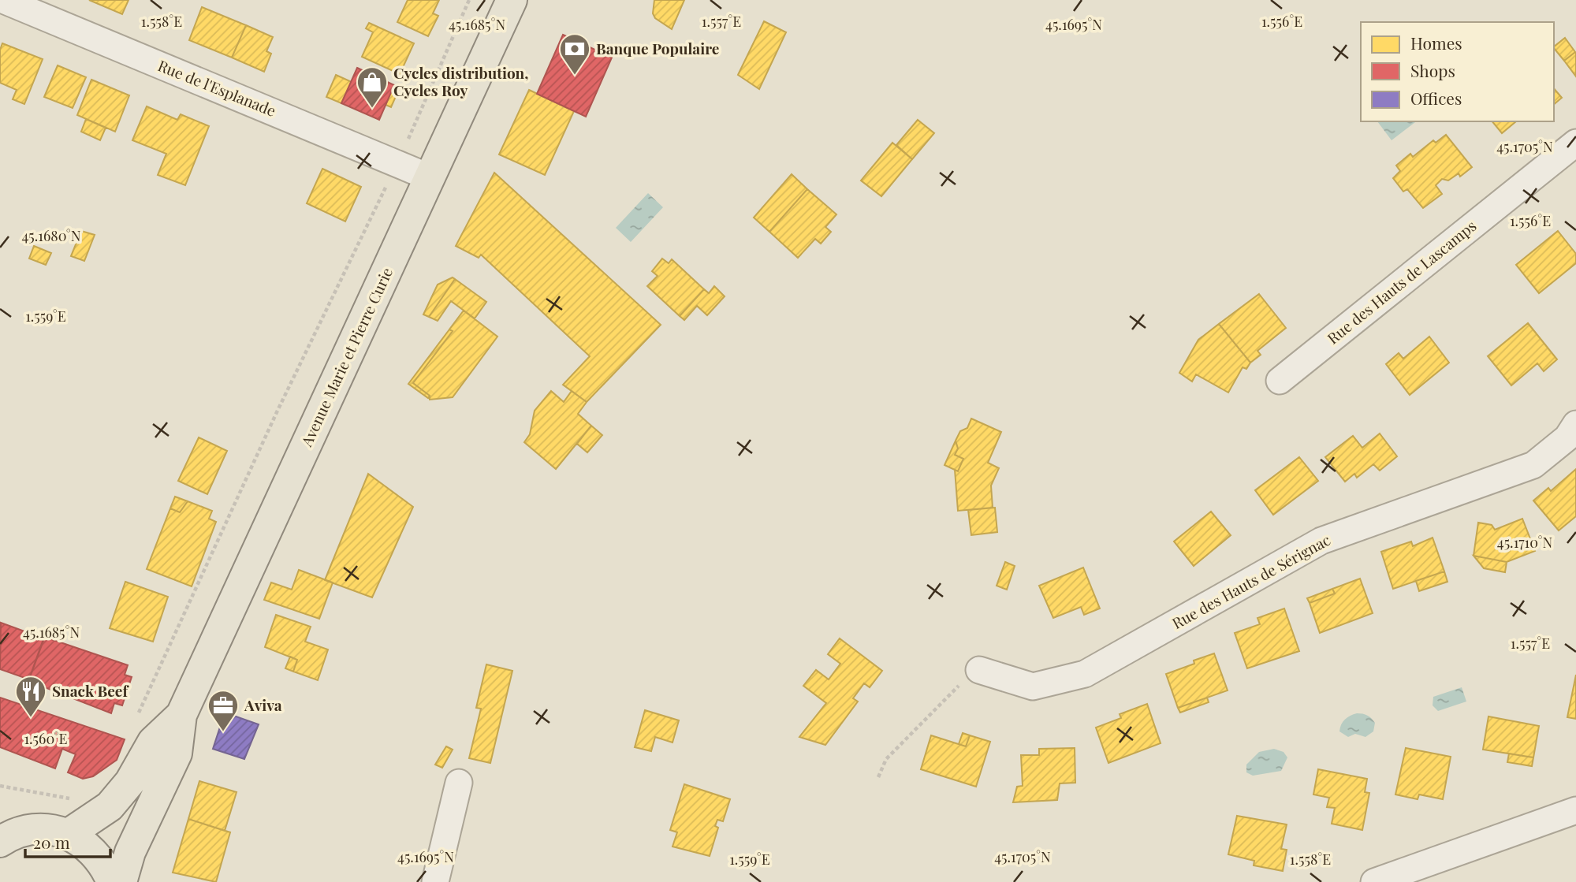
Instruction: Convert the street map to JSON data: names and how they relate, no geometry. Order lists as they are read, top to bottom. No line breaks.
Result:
{"streets":{"main road":["Avenue Marie et Pierre Curie"],"street":["Rue de l'Esplanade","Rue des Hauts de Lascamps","Rue des Hauts de Sérignac"]},"crossings":[["Rue de l'Esplanade","Avenue Marie et Pierre Curie"]],"places":{"bank":["Banque Populaire"],"shop":["Cycles distribution, Cycles Roy"],"restaurant":["Snack Beef"],"office":["Aviva"]},"legend":["Homes","Shops","Offices"],"scale_bar":"20 m","coordinates":["1.558°E","1.557°E","1.556°E","45.1685°N","45.1695°N","45.1705°N","45.1680°N","1.559°E","45.1710°N","1.560°E"]}
